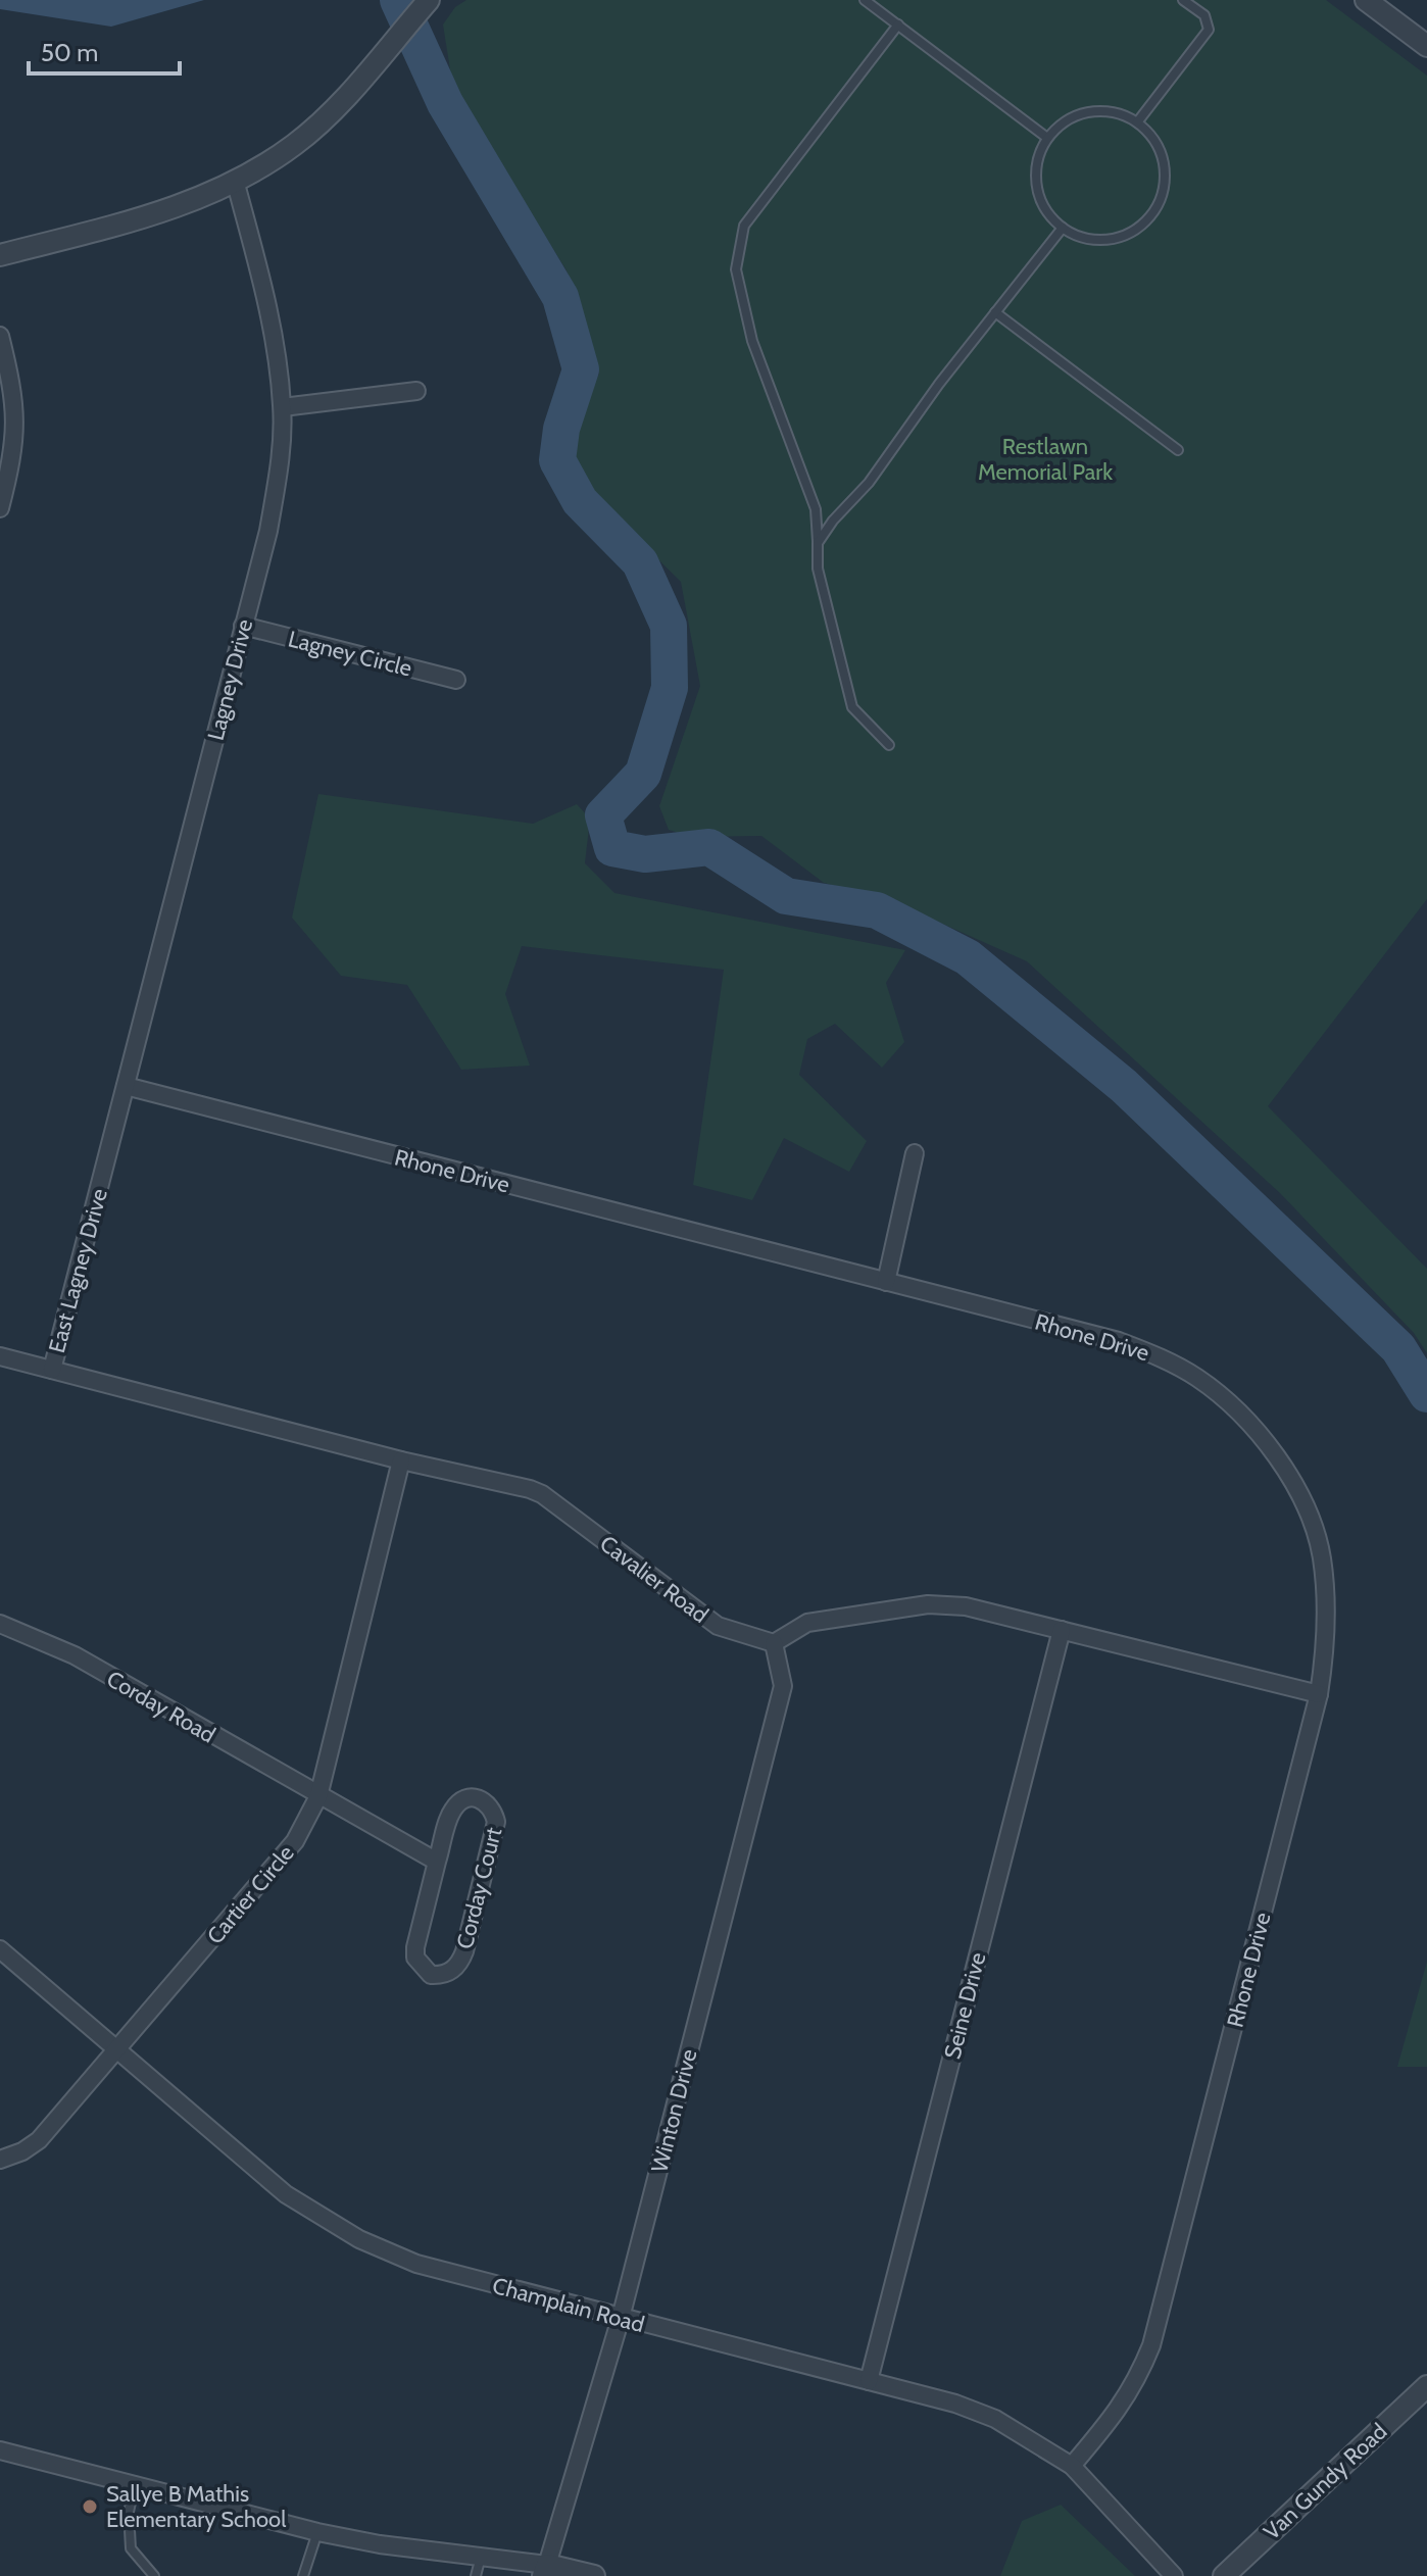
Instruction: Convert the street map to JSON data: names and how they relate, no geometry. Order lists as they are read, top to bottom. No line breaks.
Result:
{"streets":{"street":["Lagney Circle","Lagney Drive","Rhone Drive","East Lagney Drive","Cavalier Road","Corday Road","Corday Court","Cartier Circle","Seine Drive","Winton Drive","Champlain Road","Van Gundy Road"]},"crossings":[["Lagney Circle","Lagney Drive"],["Lagney Drive","Rhone Drive"],["Lagney Drive","East Lagney Drive"],["Rhone Drive","Champlain Road"],["East Lagney Drive","Cavalier Road"],["Cavalier Road","Cartier Circle"],["Cavalier Road","Winton Drive"],["Corday Road","Cartier Circle"],["Cartier Circle","Champlain Road"],["Seine Drive","Champlain Road"],["Winton Drive","Champlain Road"]],"parks":["Restlawn Memorial Park"],"places":["Sallye B Mathis Elementary School"],"scale_bar":"50 m"}
